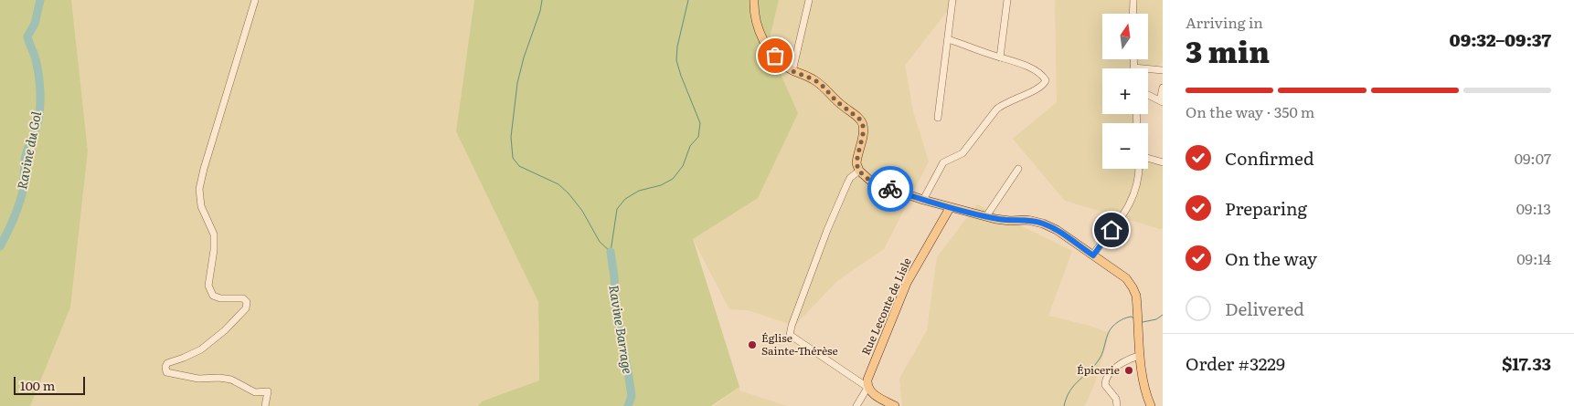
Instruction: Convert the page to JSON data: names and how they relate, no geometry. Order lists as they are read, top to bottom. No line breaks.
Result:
{"streets":{"main road":["Rue Leconte de Lisle"]},"water":["Ravine du Gol","Ravine Barrage"],"places":["Église Sainte-Thérèse","Épicerie"],"scale_bar":"100 m","north":"top","page":{"heading":["3 min","Arriving in","09:32–09:37"],"panel":["Order #3229","$17.33"],"map_buttons":["+","−"],"bar":"On the way · 350 m","list":[["Confirmed","09:07"],["Preparing","09:13"],["On the way","09:14"],"Delivered"],"scale":"100 m"}}
